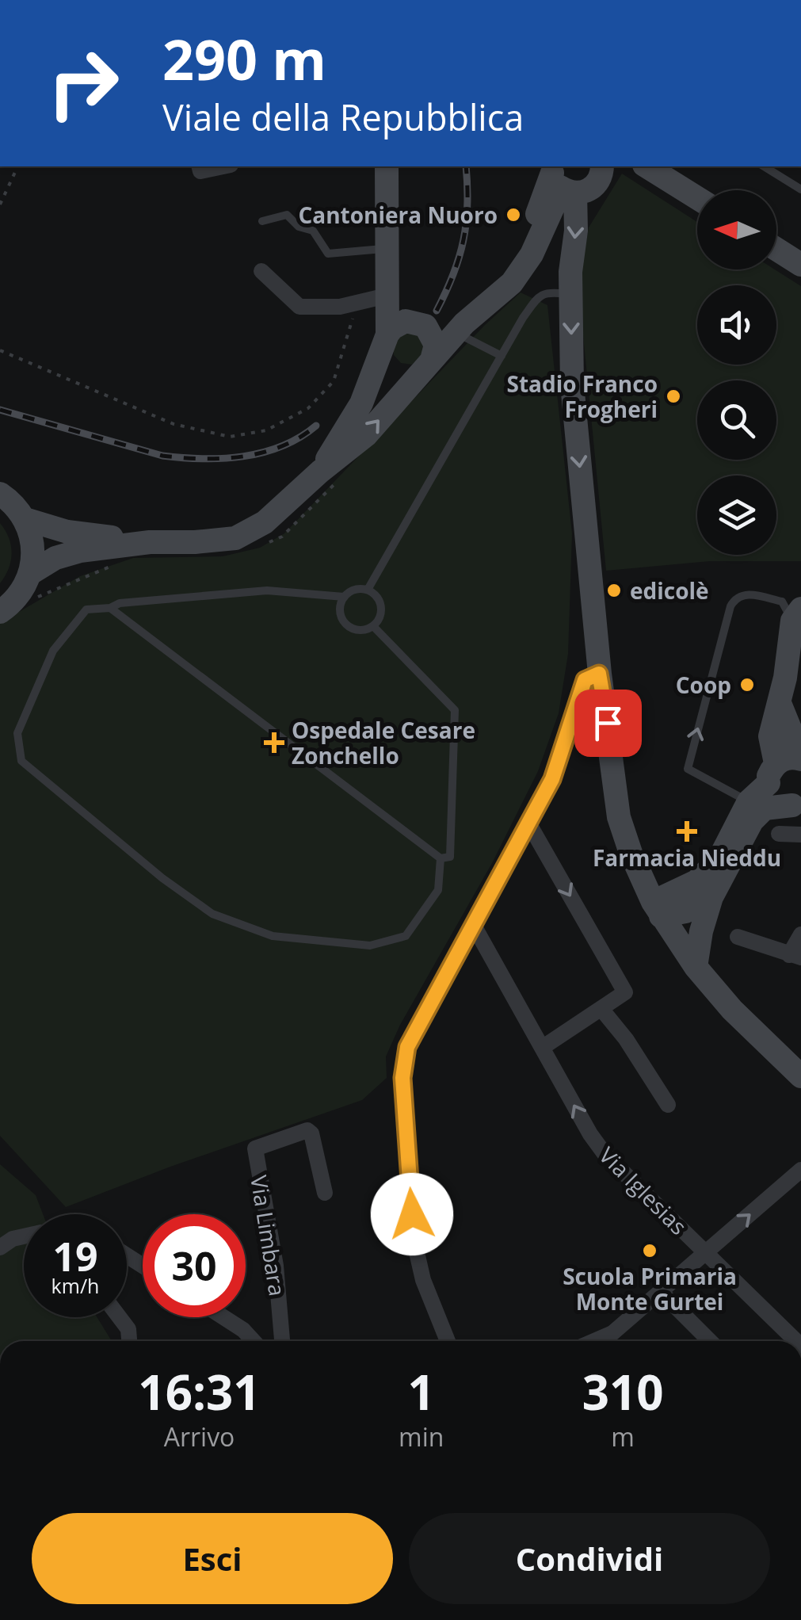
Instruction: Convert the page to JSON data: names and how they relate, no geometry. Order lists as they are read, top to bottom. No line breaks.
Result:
{"streets":{"street":["Via Iglesias","Via Limbara"]},"places":{"other":["Cantoniera Nuoro","Stadio Franco Frogheri","edicolè","Coop","Scuola Primaria Monte Gurtei"],"health":["Ospedale Cesare Zonchello","Farmacia Nieddu"]},"north":"left","page":{"turn":["290 m","Viale della Repubblica"],"speed":"19 km/h","limit":"30","eta":["16:31","Arrivo","1","min","310","m"],"buttons":["Esci","Condividi"]}}
